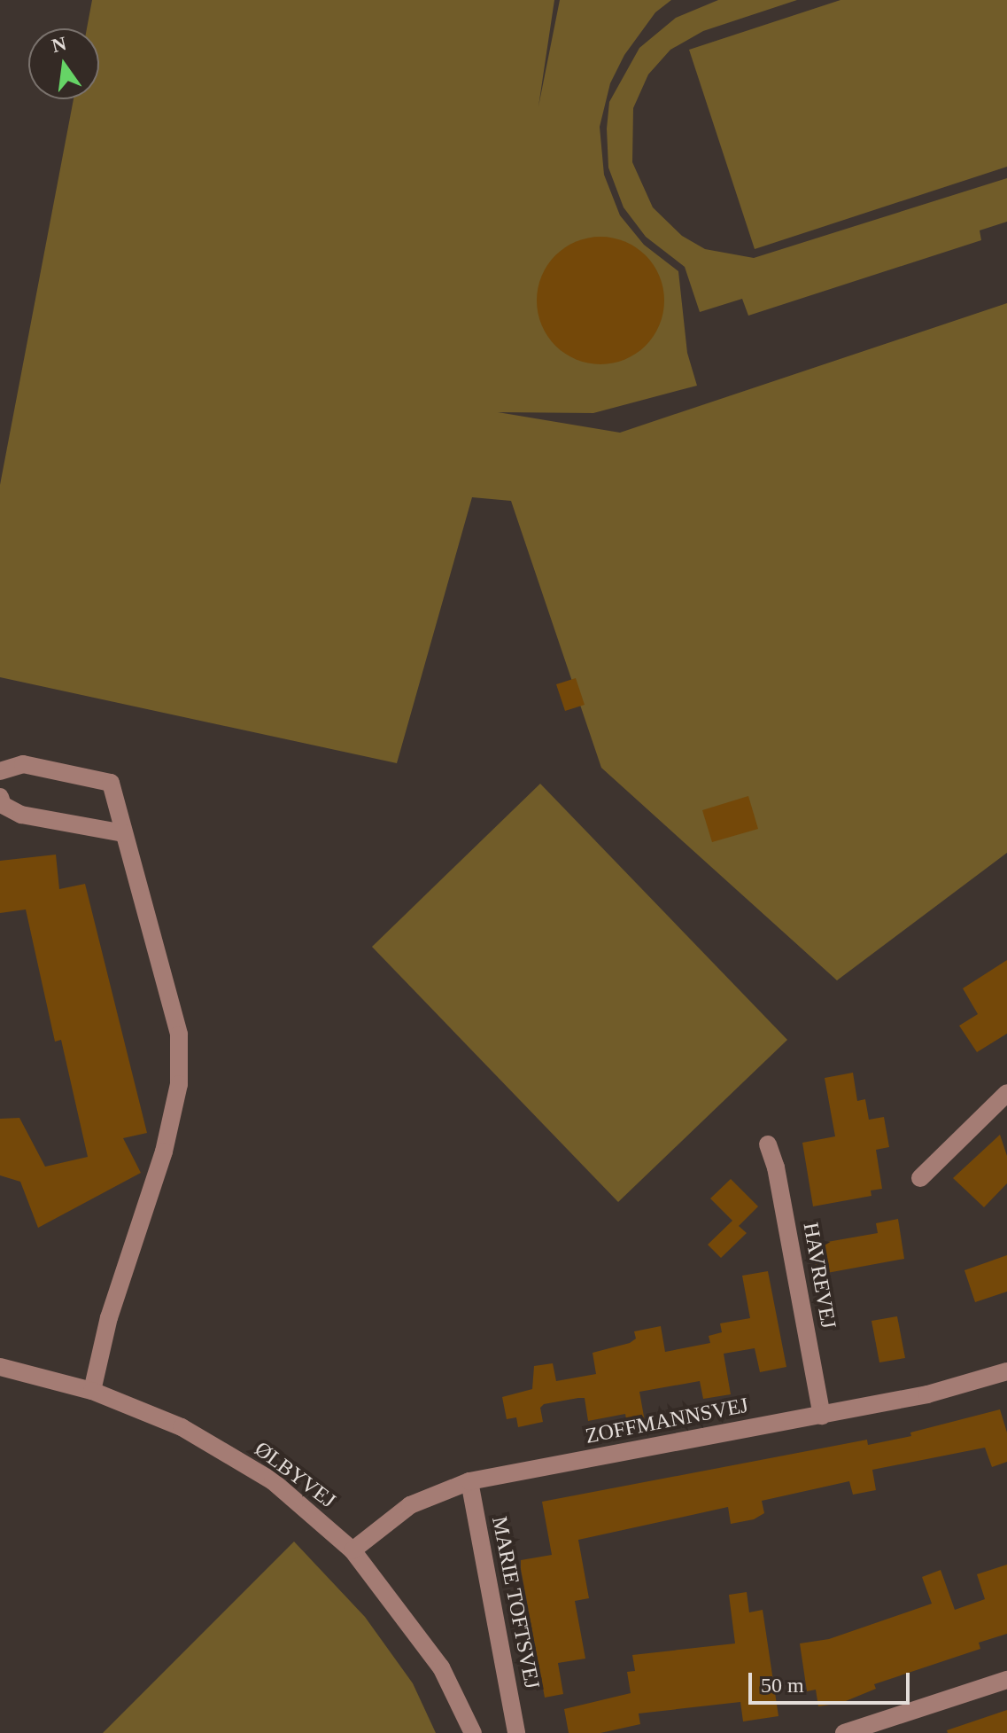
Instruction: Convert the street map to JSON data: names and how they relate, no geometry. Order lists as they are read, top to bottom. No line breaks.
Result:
{"streets":{"street":["HAVREVEJ","ZOFFMANNSVEJ","ØLBYVEJ","MARIE TOFTSVEJ"]},"crossings":[["HAVREVEJ","ZOFFMANNSVEJ"],["ZOFFMANNSVEJ","ØLBYVEJ"],["ZOFFMANNSVEJ","MARIE TOFTSVEJ"]],"scale_bar":"50 m","north":"top"}
